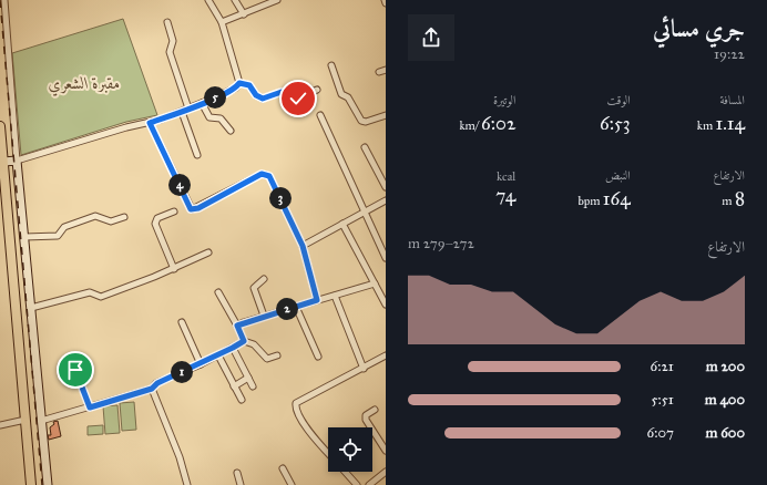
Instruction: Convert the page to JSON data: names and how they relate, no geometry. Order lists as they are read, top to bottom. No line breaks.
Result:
{"parks":["مقبرة الشعري"],"page":{"heading":["جري مسائي","19:22"],"stats":[["المسافة","1.14 km"],["الوقت","6:53"],["الوتيرة","6:02 /km"],["الارتفاع","8 m"],["النبض","164 bpm"],["kcal","74"]],"pins":["5","4","3","2","1"],"chart":["الارتفاع","272–279 m"],"list":[{"name":"200 m","note":"6:21"},{"name":"400 m","note":"5:51"},{"name":"600 m","note":"6:07"}]}}
